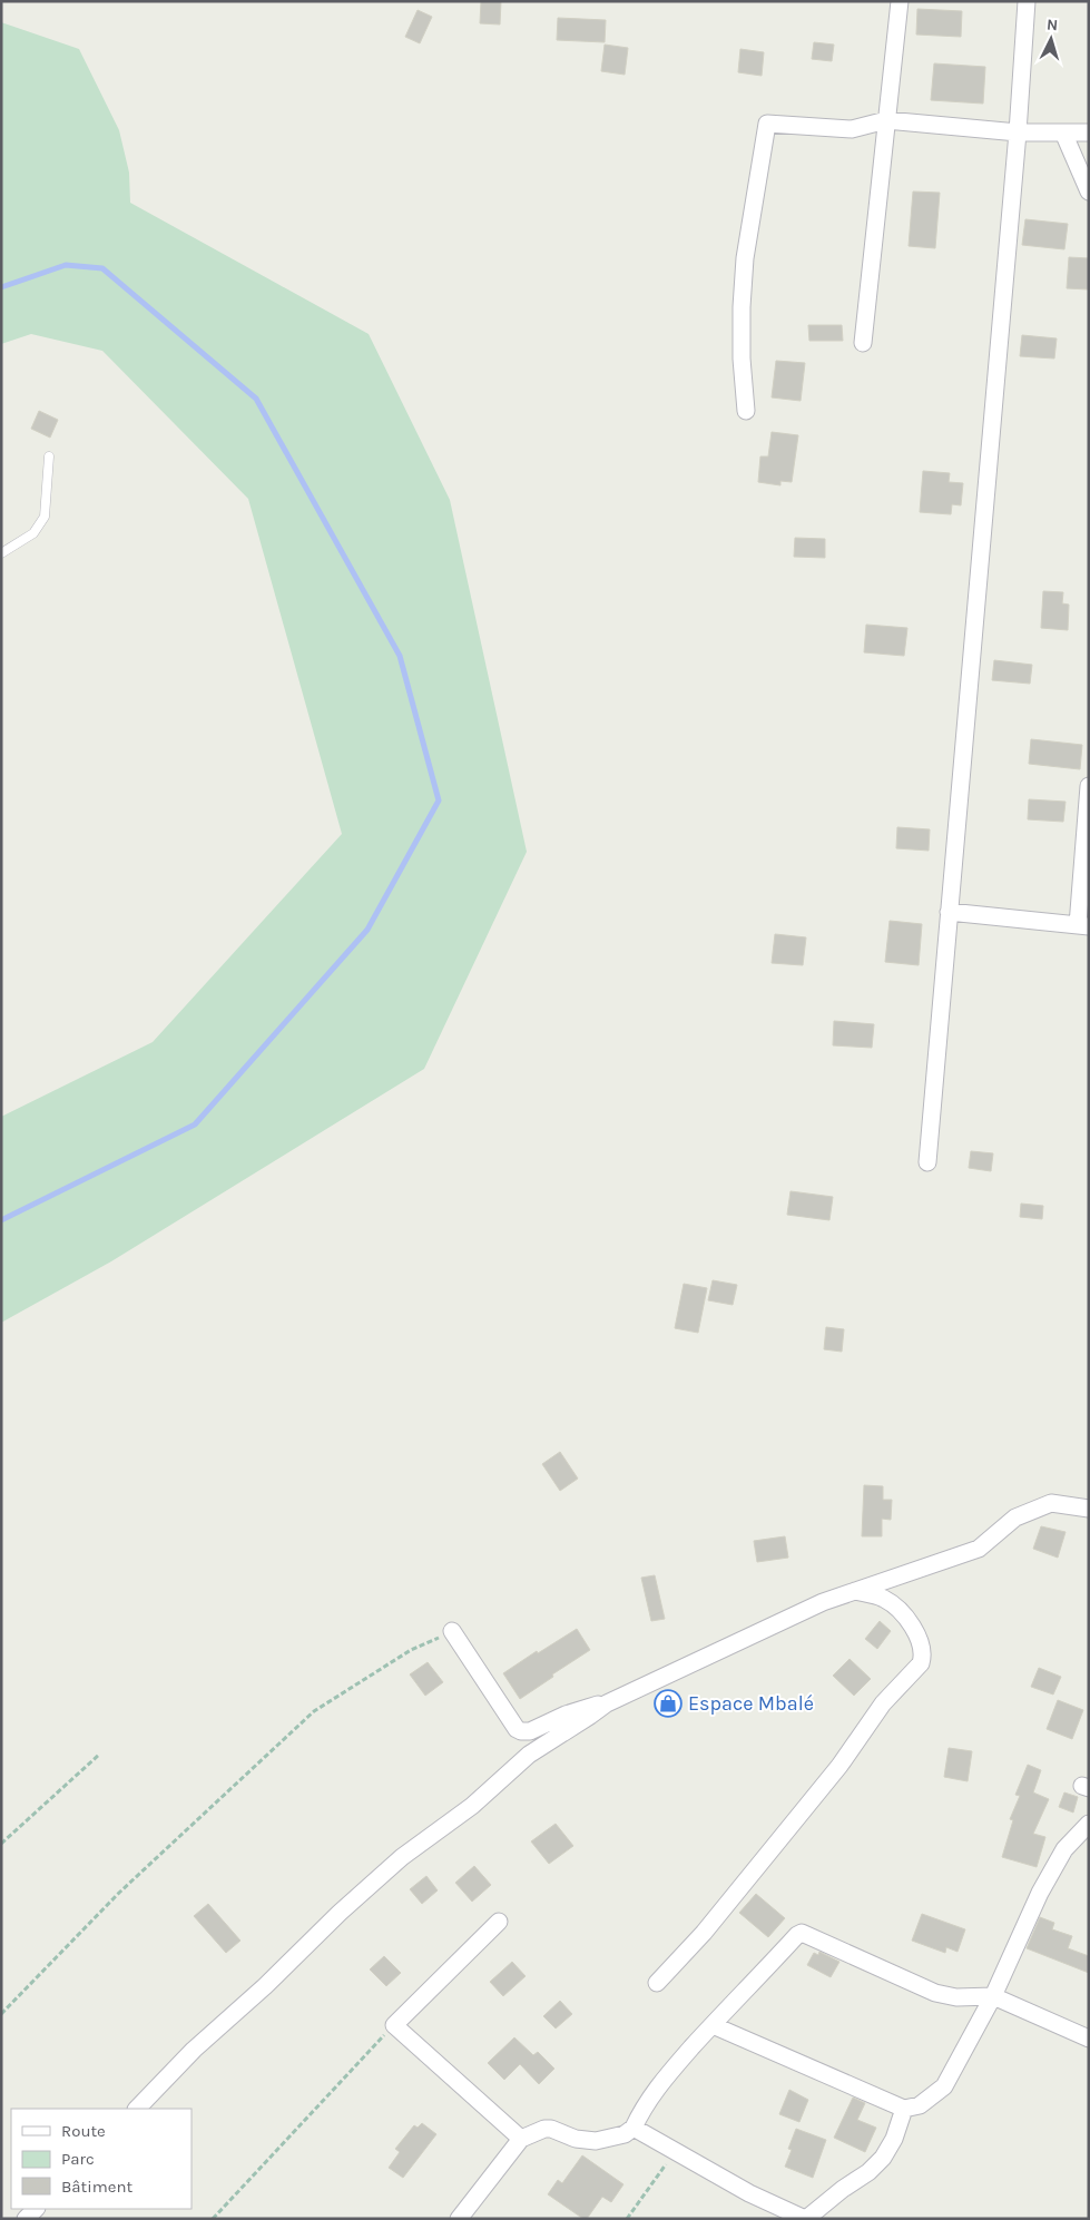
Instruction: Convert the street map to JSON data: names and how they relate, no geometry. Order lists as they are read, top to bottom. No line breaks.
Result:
{"places":{"shop":["Espace Mbalé"]},"legend":["Route","Parc","Bâtiment"],"north":"top"}
